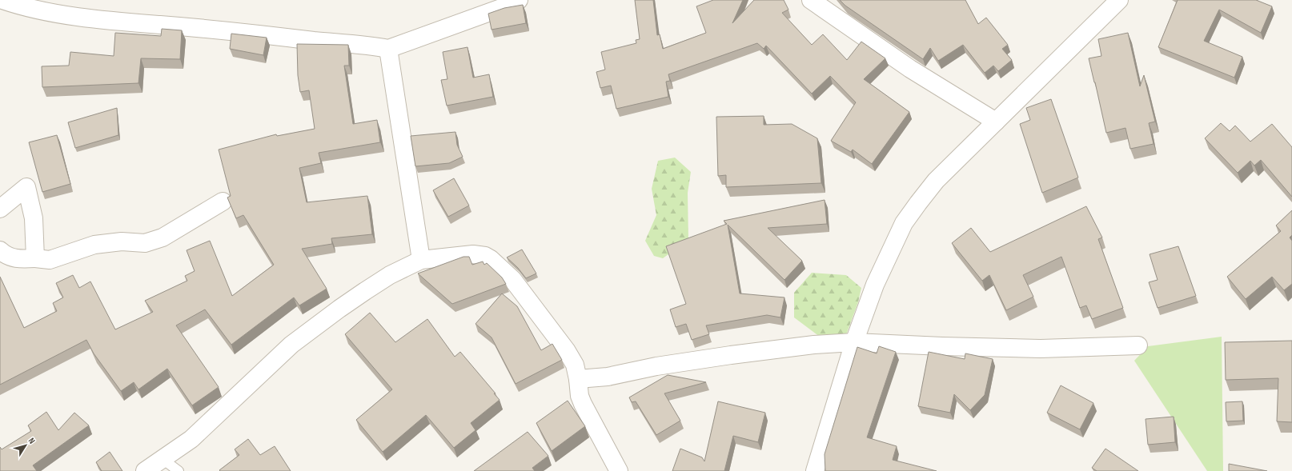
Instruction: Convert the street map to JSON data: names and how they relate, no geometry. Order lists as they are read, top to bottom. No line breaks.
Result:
{"north":"top right"}
